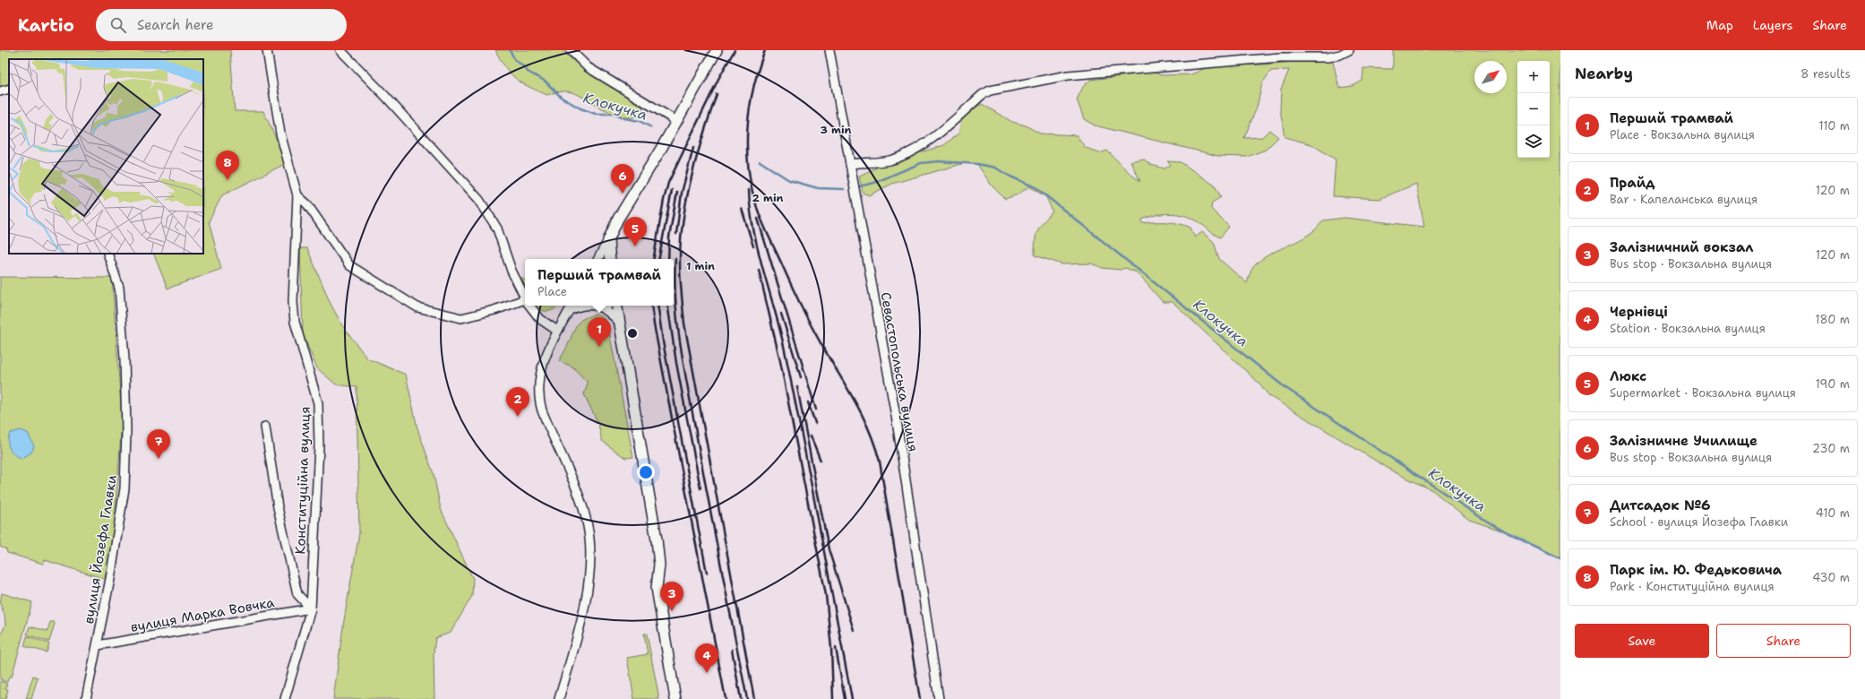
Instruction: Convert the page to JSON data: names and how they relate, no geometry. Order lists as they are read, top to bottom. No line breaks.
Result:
{"streets":{"street":["Севастопольська вулиця","Конституційна вулиця","вулиця Йозефа Главки","вулиця Марка Вовчка"]},"crossings":[["Конституційна вулиця","вулиця Марка Вовчка"],["вулиця Йозефа Главки","вулиця Марка Вовчка"]],"water":["Клокучка"],"north":"top right","page":{"header":"Kartio","search":"Search here","nav":["Map","Layers","Share"],"heading":["Nearby","8 results"],"map_buttons":["+","−"],"list":[{"mark":"1","name":"Перший трамвай","note":"Place · Вокзальна вулиця","value":"110 m"},{"mark":"2","name":"Прайд","note":"Bar · Капеланська вулиця","value":"120 m"},{"mark":"3","name":"Залізничний вокзал","note":"Bus stop · Вокзальна вулиця","value":"120 m"},{"mark":"4","name":"Чернівці","note":"Station · Вокзальна вулиця","value":"180 m"},{"mark":"5","name":"Люкс","note":"Supermarket · Вокзальна вулиця","value":"190 m"},{"mark":"6","name":"Залізничне Училище","note":"Bus stop · Вокзальна вулиця","value":"230 m"},{"mark":"7","name":"Дитсадок №6","note":"School · вулиця Йозефа Главки","value":"410 m"},{"mark":"8","name":"Парк ім. Ю. Федьковича","note":"Park · Конституційна вулиця","value":"430 m"}],"pins":["8","6","5","1","2","7","3","4"],"popup":["Перший трамвай","Place"],"buttons":["Save","Share"]},"rings":["3 min","2 min","1 min"]}
